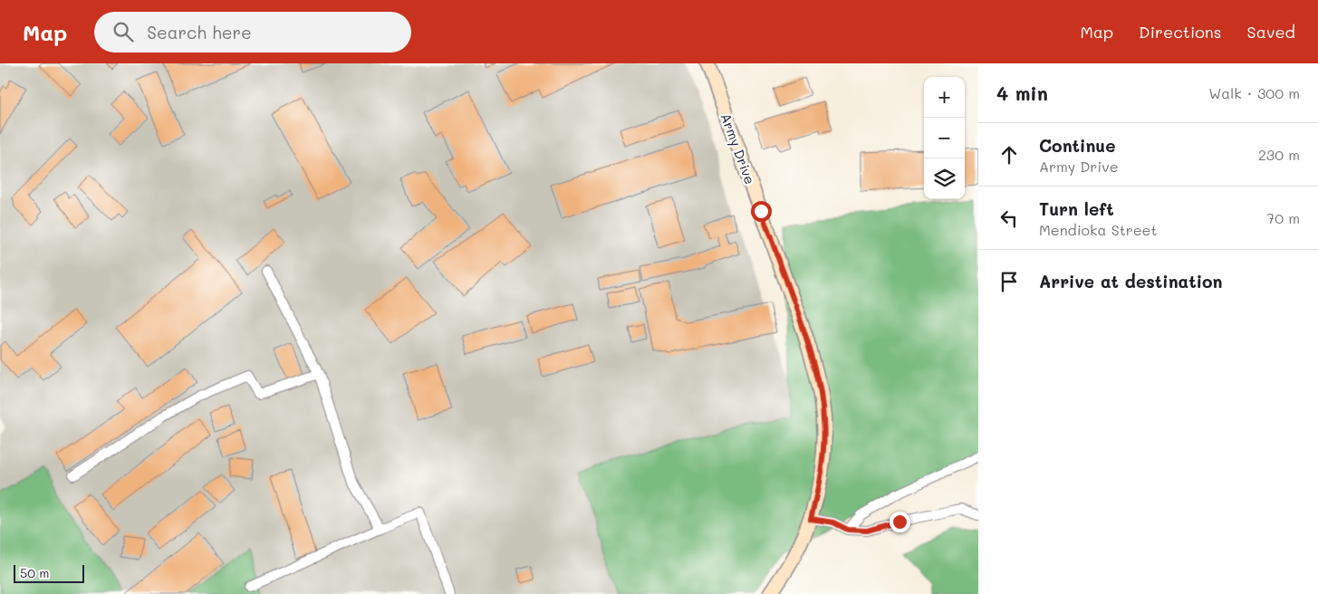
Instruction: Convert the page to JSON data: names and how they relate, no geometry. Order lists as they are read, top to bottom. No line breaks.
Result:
{"streets":{"main road":["Army Drive"]},"scale_bar":"50 m","page":{"header":"Map","search":"Search here","nav":["Map","Directions","Saved"],"heading":["4 min","Walk · 300 m"],"map_buttons":["+","−"],"list":[["Continue","Army Drive","230 m"],["Turn left","Mendioka Street","70 m"],"Arrive at destination"],"scale":"50 m"}}
